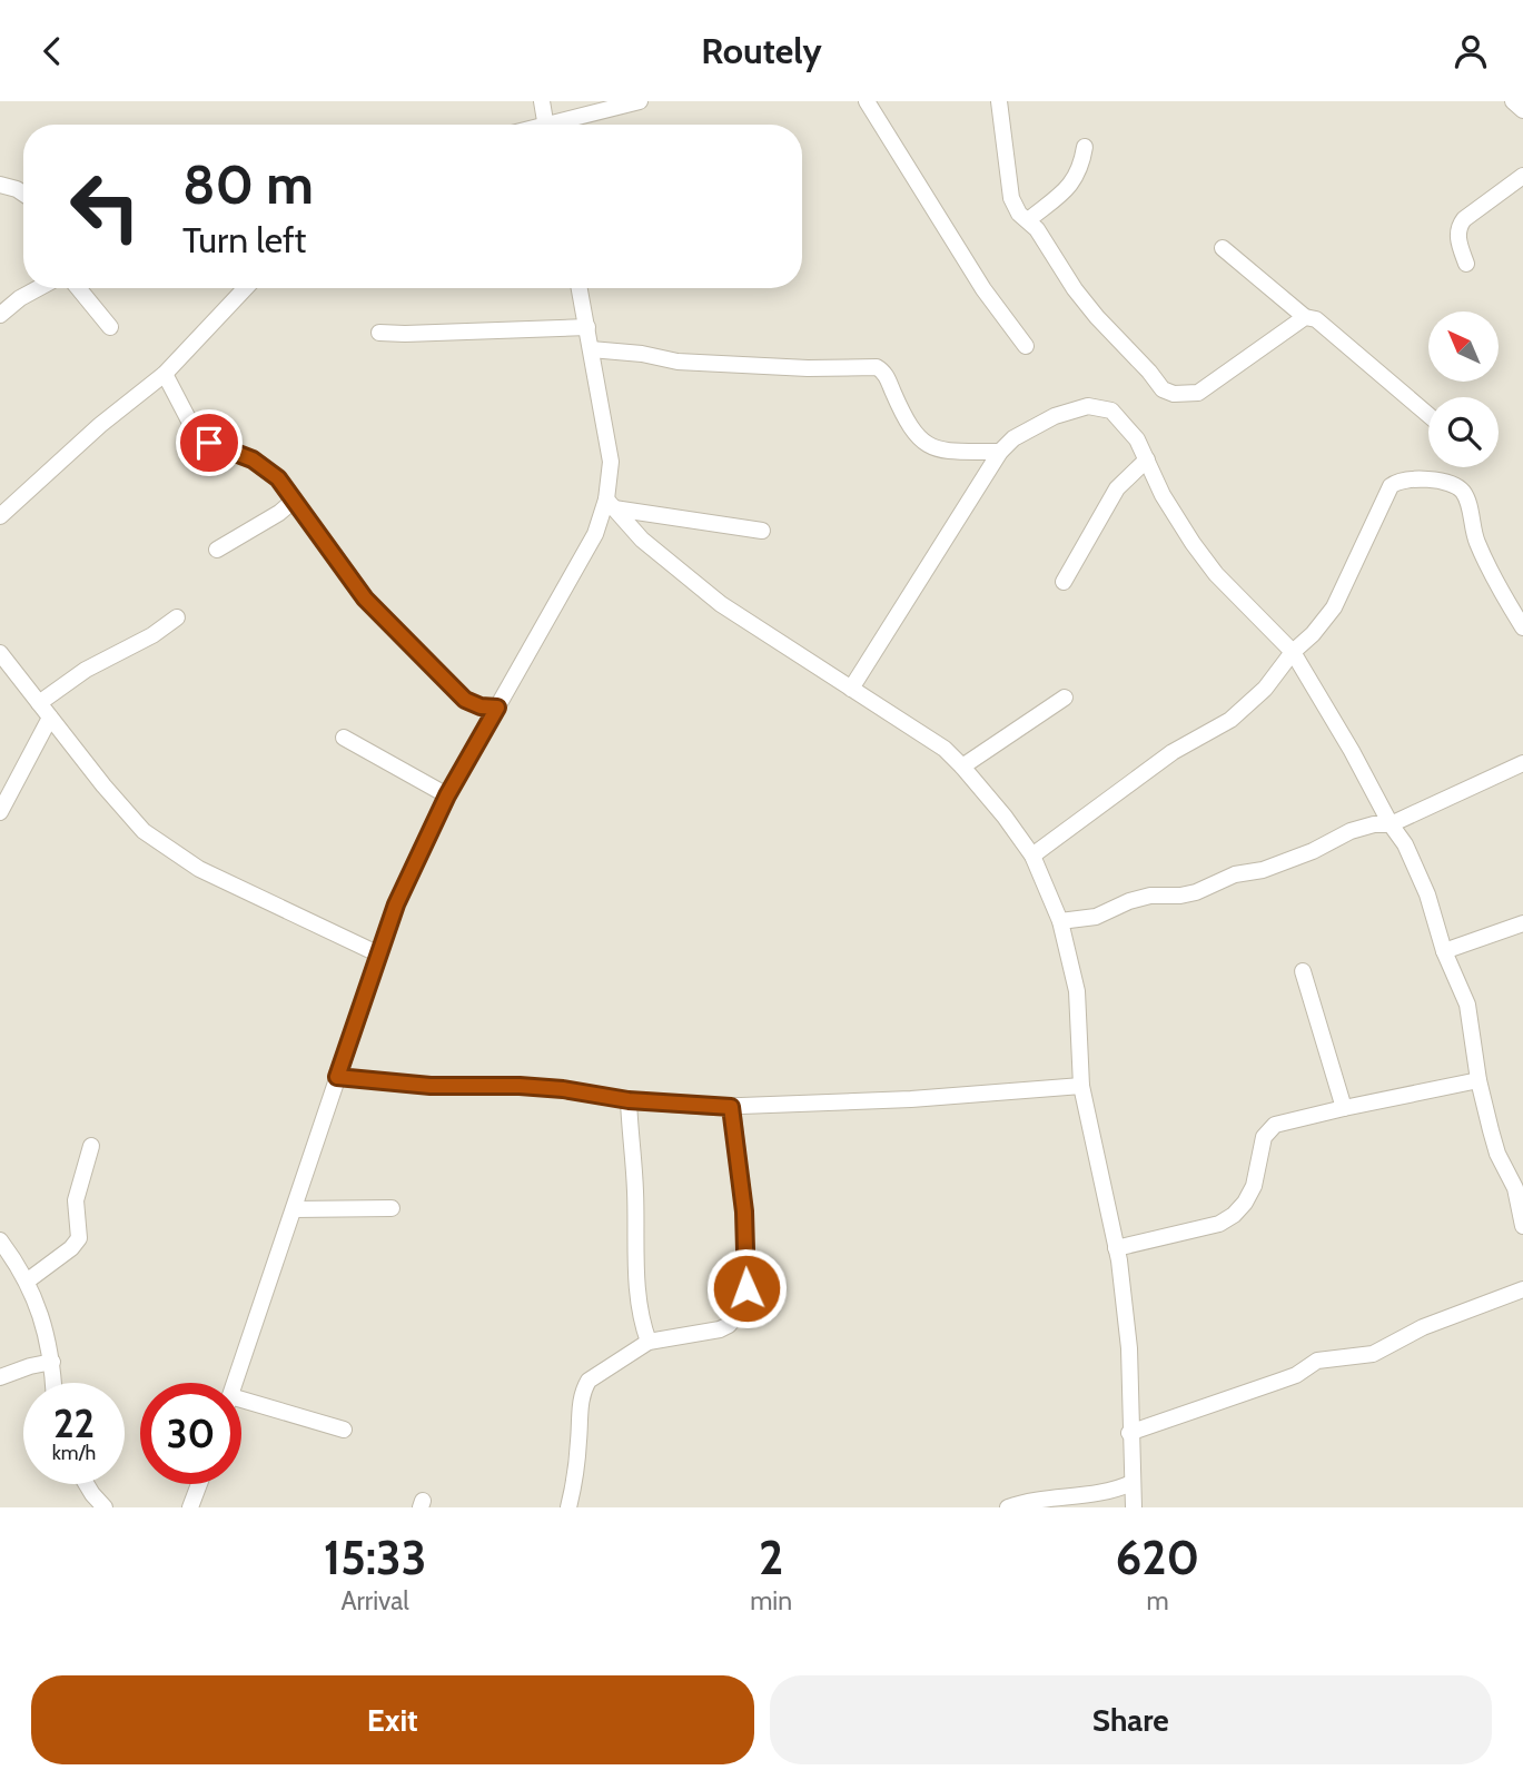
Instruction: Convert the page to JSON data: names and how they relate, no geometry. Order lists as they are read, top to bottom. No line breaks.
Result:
{"north":"top left","page":{"header":"Routely","turn":["80 m","Turn left"],"speed":"22 km/h","limit":"30","eta":["15:33","Arrival","2","min","620","m"],"buttons":["Exit","Share"]}}
